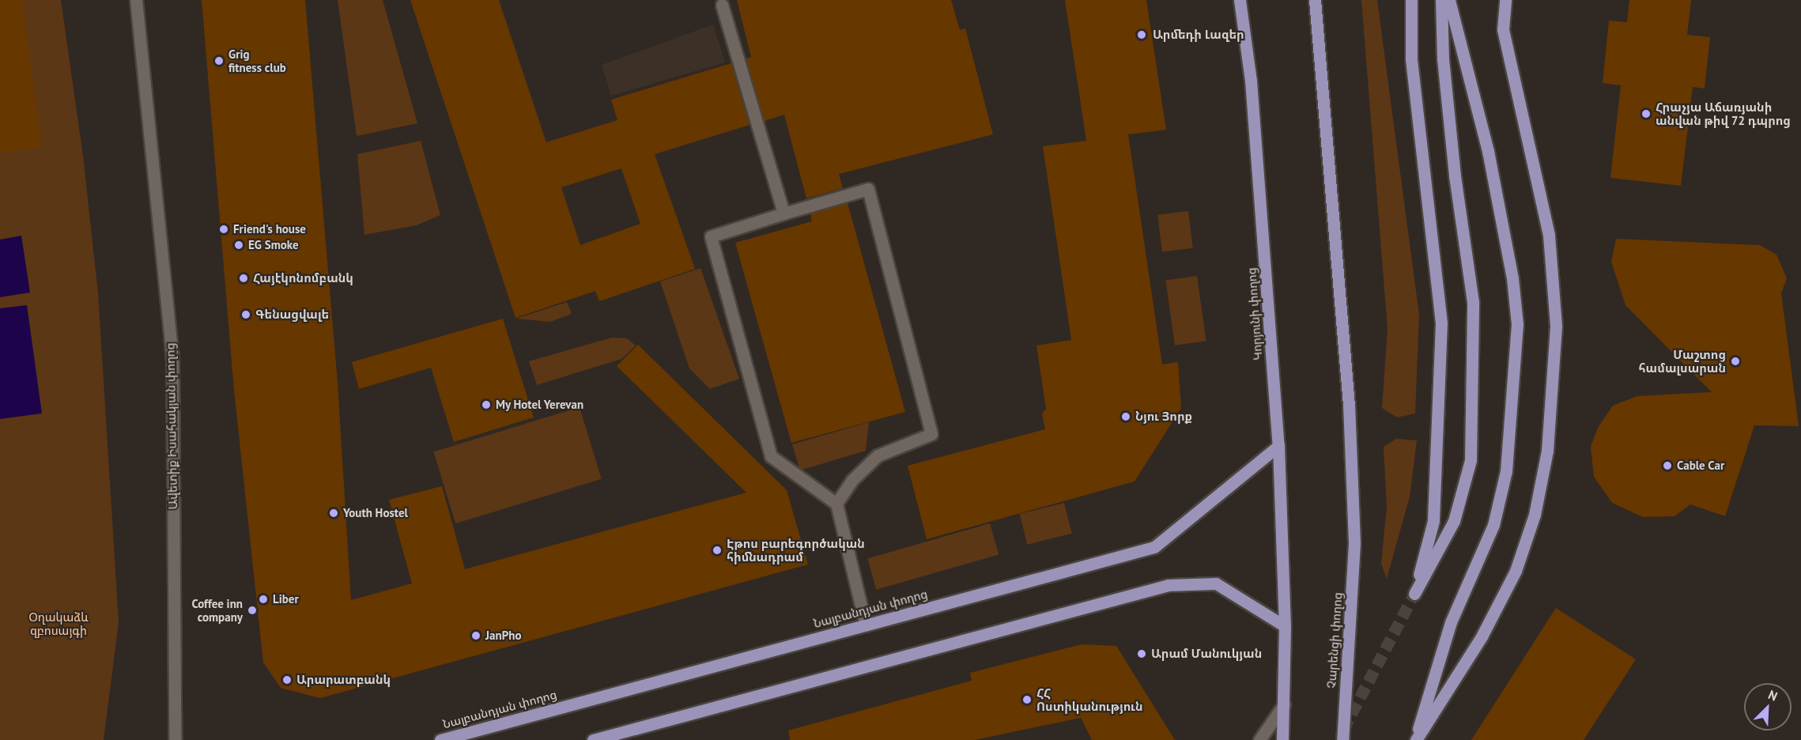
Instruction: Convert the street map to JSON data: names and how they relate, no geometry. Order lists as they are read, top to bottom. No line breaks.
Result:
{"streets":{"main road":["Կորյունի փողոց","Նալբանդյան փողոց","Չարենցի փողոց"],"street":["Ավետիք Իսահակյան փողոց"]},"crossings":[["Կորյունի փողոց","Նալբանդյան փողոց"]],"parks":["Օղակաձև զբոսայգի"],"places":["Արմեդի Լազեր","Grig fitness club","Հրաչյա Աճառյանի անվան թիվ 72 դպրոց","Friend's house","EG Smoke","Հայէկոնոմբանկ","Գենացվալե","Մաշտոց համալսարան","My Hotel Yerevan","Նյու Յորք","Cable Car","Youth Hostel","Էթոս բարեգործական հիմնադրամ","Liber","Coffee inn company","JanPho","Արամ Մանուկյան","Արարատբանկ","ՀՀ Ոստիկանություն"],"north":"top right"}
